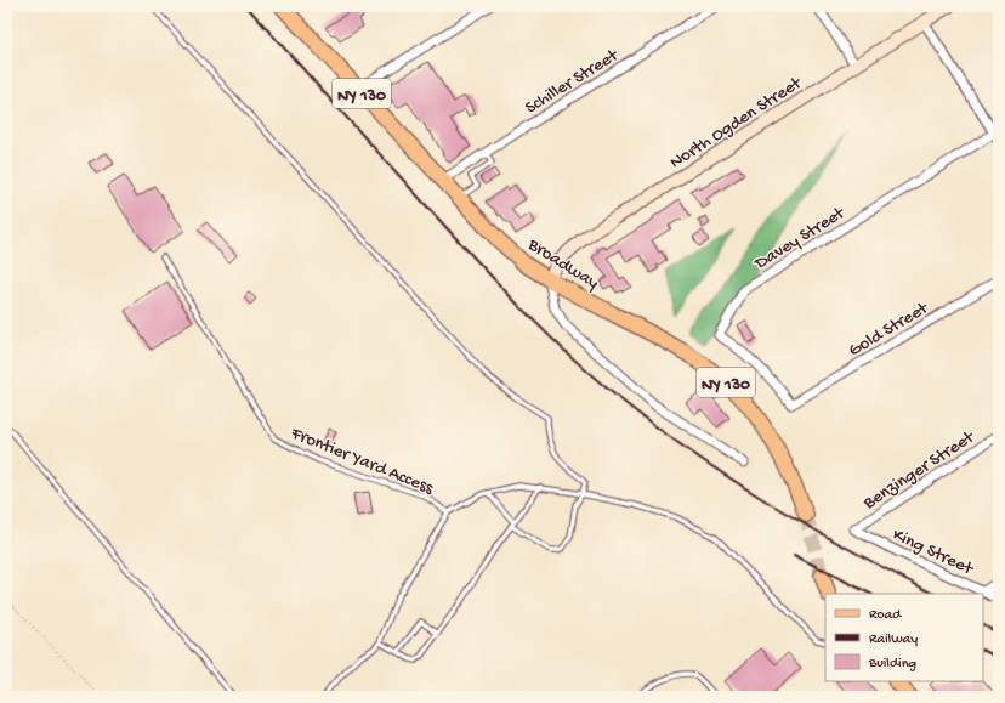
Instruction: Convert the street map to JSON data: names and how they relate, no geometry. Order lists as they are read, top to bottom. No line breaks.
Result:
{"streets":{"main road":["NY 130","Broadway"],"street":["Schiller Street","North Ogden Street","Davey Street","Gold Street","Benzinger Street","King Street"],"lane":["Frontier Yard Access"]},"crossings":[["Schiller Street","Broadway"],["North Ogden Street","Broadway"],["Davey Street","Gold Street"],["Benzinger Street","King Street"]],"legend":["Road","Railway","Building"]}
